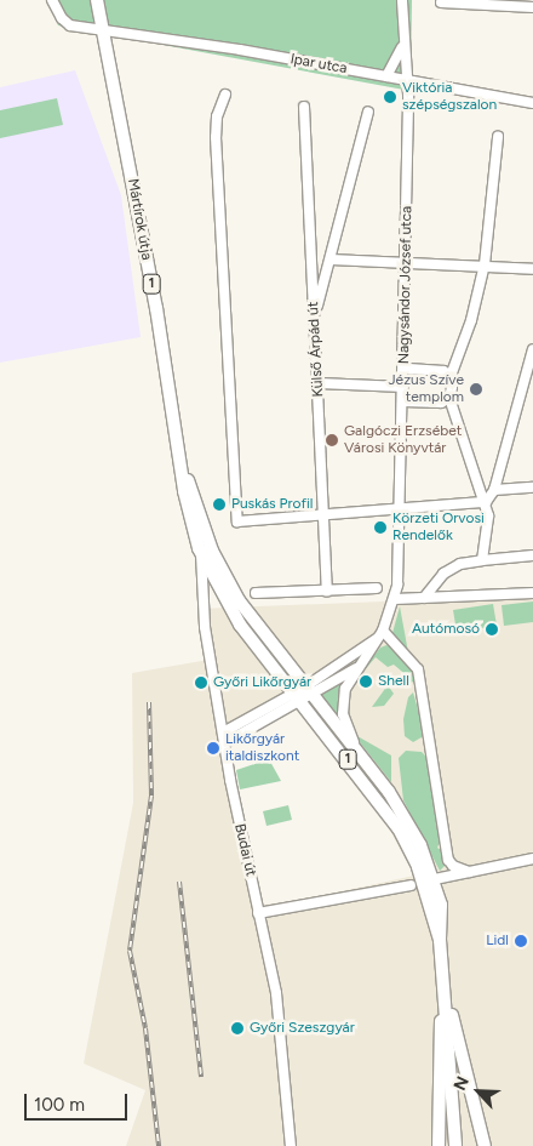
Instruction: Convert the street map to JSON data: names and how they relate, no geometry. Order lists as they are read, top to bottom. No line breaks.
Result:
{"streets":{"main road":["Mártírok útja","1"],"street":["Ipar utca","Nagysándor József utca","Külső Árpád út","Budai út"]},"crossings":[["Ipar utca","Mártírok útja"],["Ipar utca","Nagysándor József utca"],["Mártírok útja","1"],["Mártírok útja","Budai út"],["1","Nagysándor József utca"]],"places":["Viktória szépségszalon","Jézus Szíve templom","Galgóczi Erzsébet Városi Könyvtár","Puskás Profil","Körzeti Orvosi Rendelők","Autómosó","Shell","Győri Likőrgyár","Likőrgyár italdiszkont","Lidl","Győri Szeszgyár"],"scale_bar":"100 m","north":"top left"}
